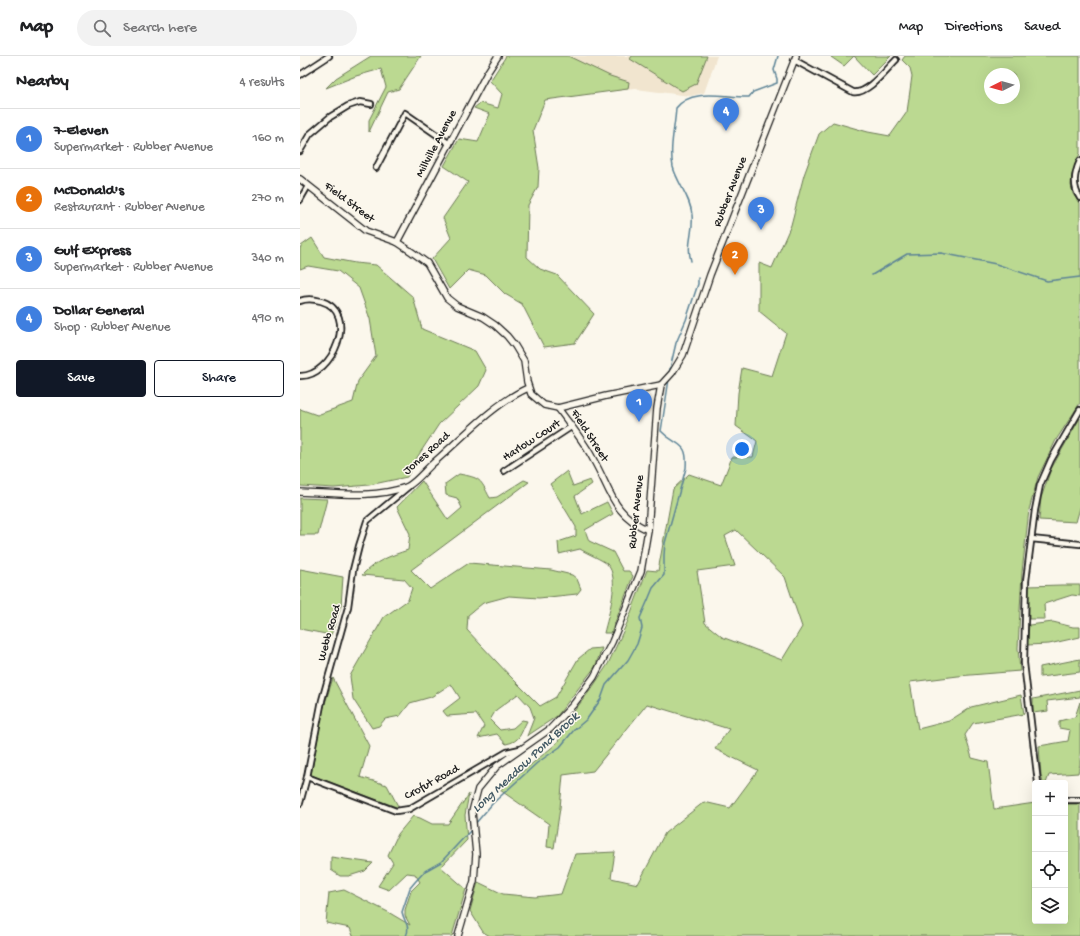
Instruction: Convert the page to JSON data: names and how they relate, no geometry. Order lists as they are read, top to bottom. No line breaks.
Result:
{"streets":{"street":["Millville Avenue","Rubber Avenue","Field Street","Harlow Court","Jones Road","Webb Road","Crofut Road"]},"crossings":[["Millville Avenue","Field Street"],["Rubber Avenue","Field Street"],["Rubber Avenue","Crofut Road"],["Field Street","Harlow Court"],["Field Street","Jones Road"],["Jones Road","Webb Road"],["Webb Road","Crofut Road"]],"water":["Long Meadow Pond Brook"],"north":"left","page":{"header":"Map","search":"Search here","nav":["Map","Directions","Saved"],"heading":["Nearby","4 results"],"pins":["4","3","2","1"],"list":[{"mark":"1","name":"7-Eleven","note":"Supermarket · Rubber Avenue","value":"160 m"},{"mark":"2","name":"McDonald's","note":"Restaurant · Rubber Avenue","value":"270 m"},{"mark":"3","name":"Gulf Express","note":"Supermarket · Rubber Avenue","value":"340 m"},{"mark":"4","name":"Dollar General","note":"Shop · Rubber Avenue","value":"490 m"}],"buttons":["Save","Share"],"map_buttons":["+","−"]}}
